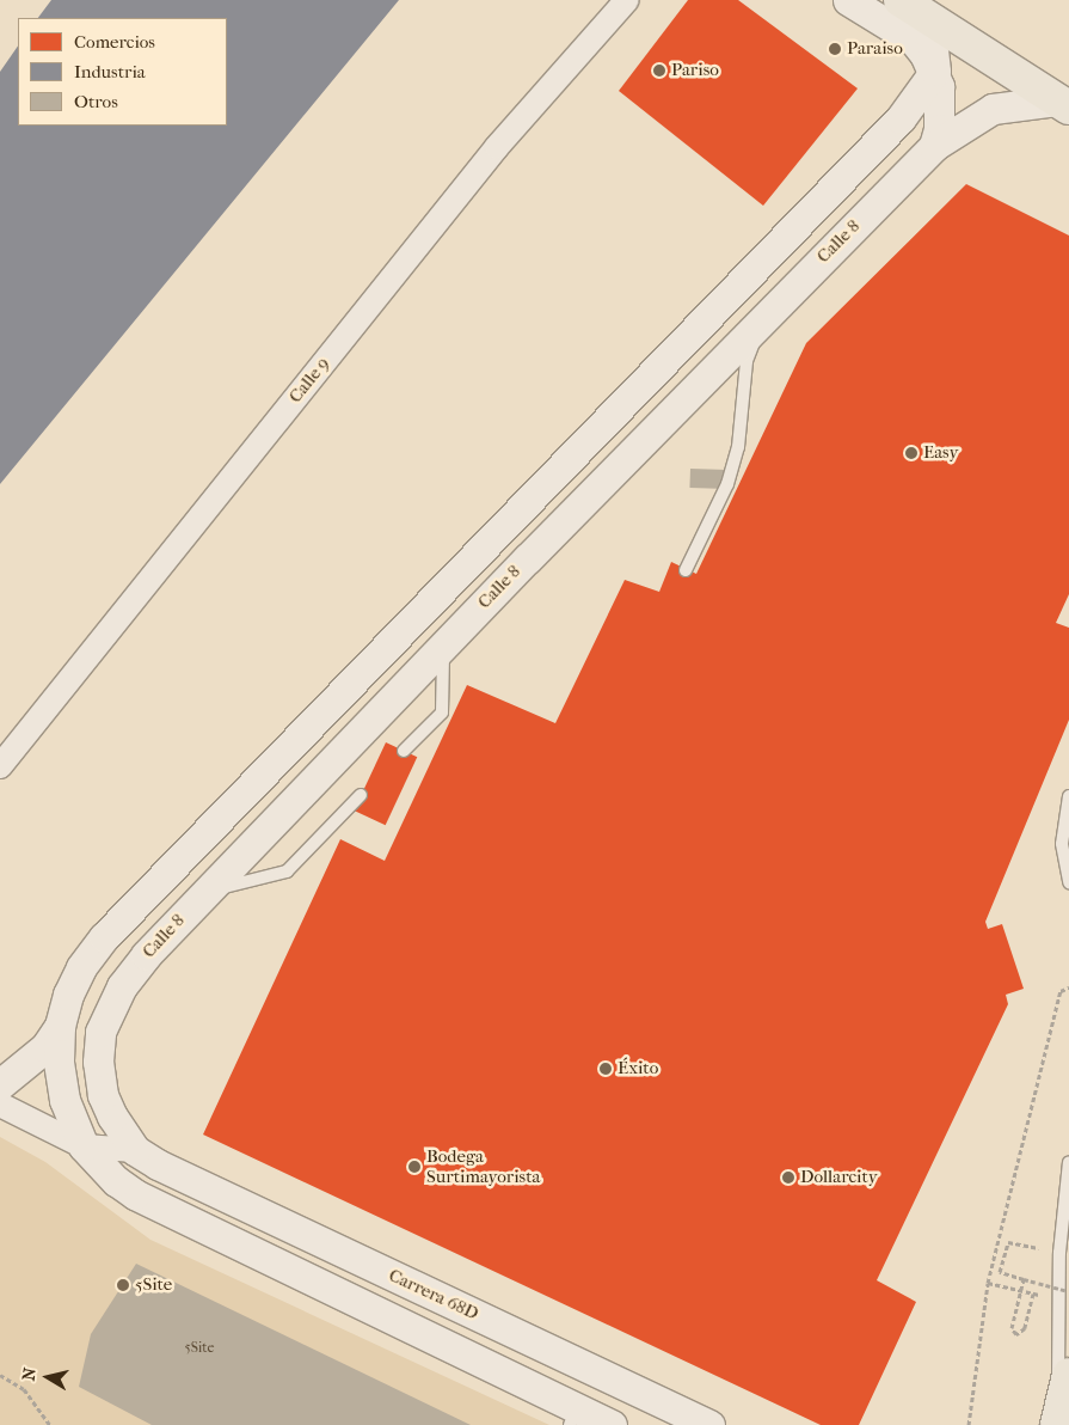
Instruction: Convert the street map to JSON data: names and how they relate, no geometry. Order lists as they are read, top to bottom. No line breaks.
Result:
{"streets":{"street":["Calle 8","Calle 9","Carrera 68D"]},"crossings":[["Calle 8","Carrera 68D"]],"places":["Paraiso","Pariso","Easy","Éxito","Bodega Surtimayorista","Dollarcity","5Site"],"house_numbers":["5Site"],"legend":["Comercios","Industria","Otros"],"north":"left"}
